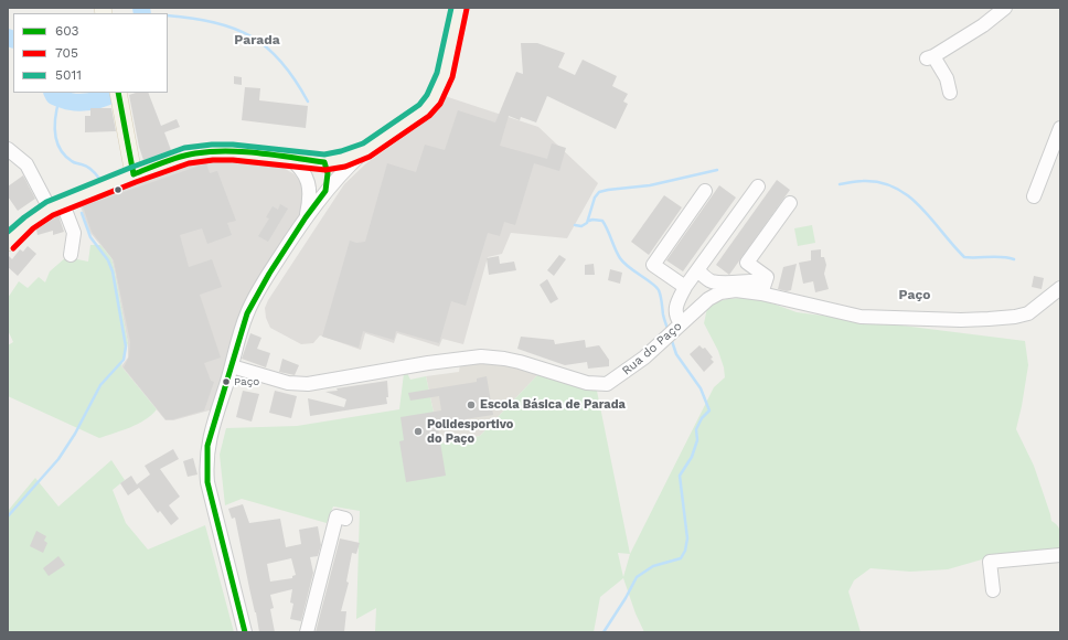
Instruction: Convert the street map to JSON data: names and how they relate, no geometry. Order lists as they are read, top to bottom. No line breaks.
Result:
{"streets":{"street":["Rua do Paço"]},"districts":["Parada","Paço"],"places":["Paço","Escola Básica de Parada","Polidesportivo do Paço"],"lines":["transit line 5011","transit line 705","transit line 603"],"legend":["603","705","5011"]}
